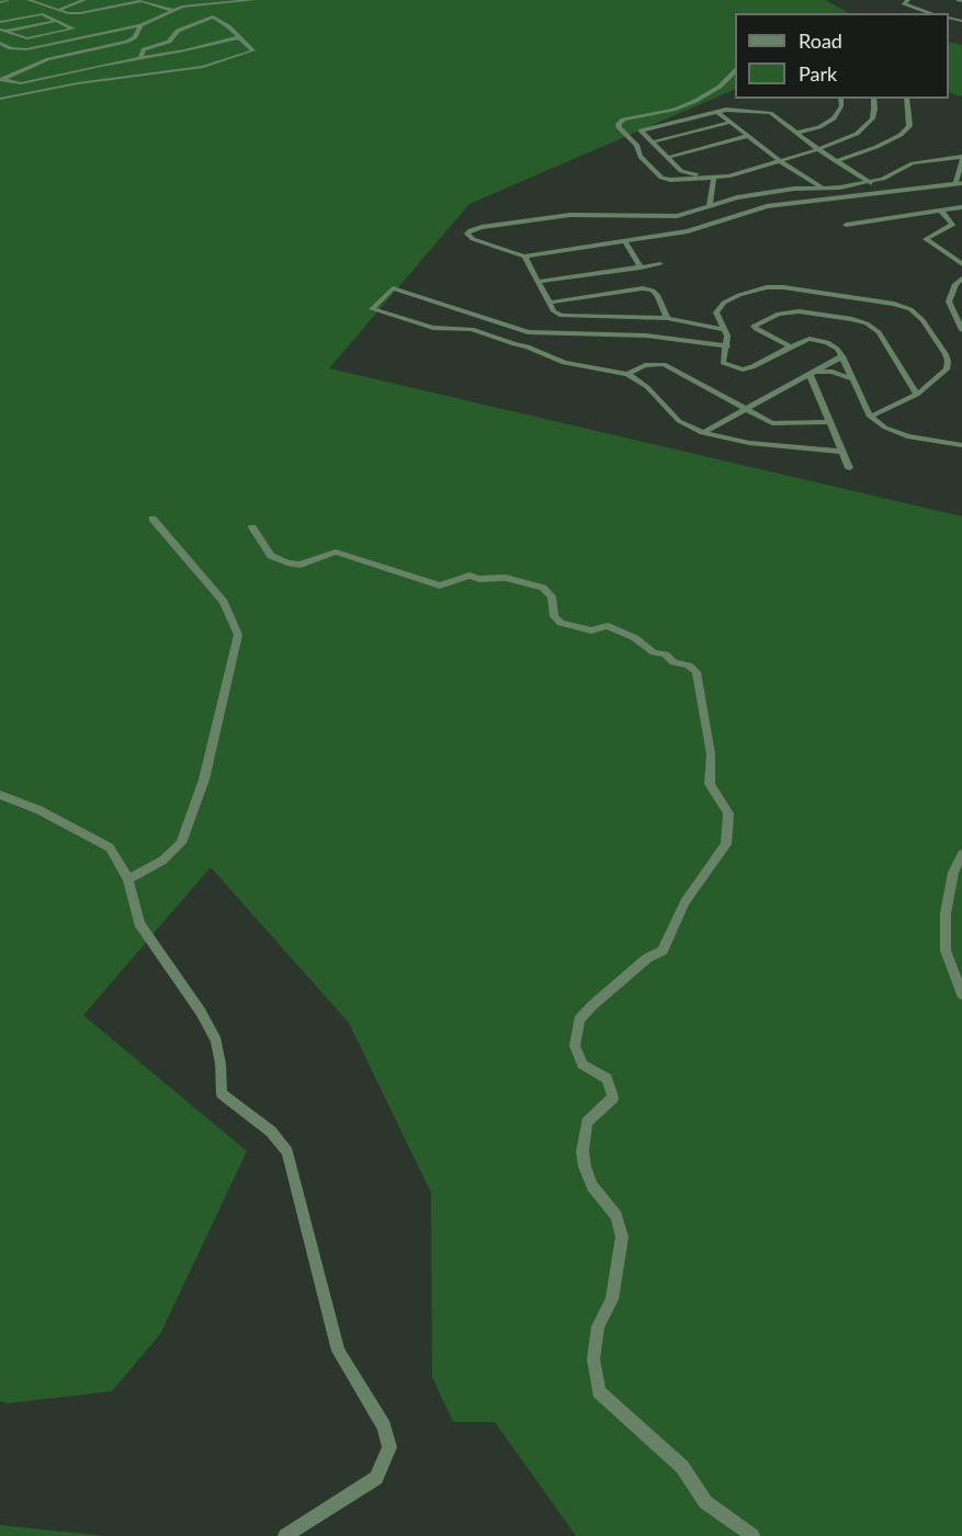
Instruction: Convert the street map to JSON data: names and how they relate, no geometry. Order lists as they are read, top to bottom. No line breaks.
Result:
{"legend":["Road","Park"]}
